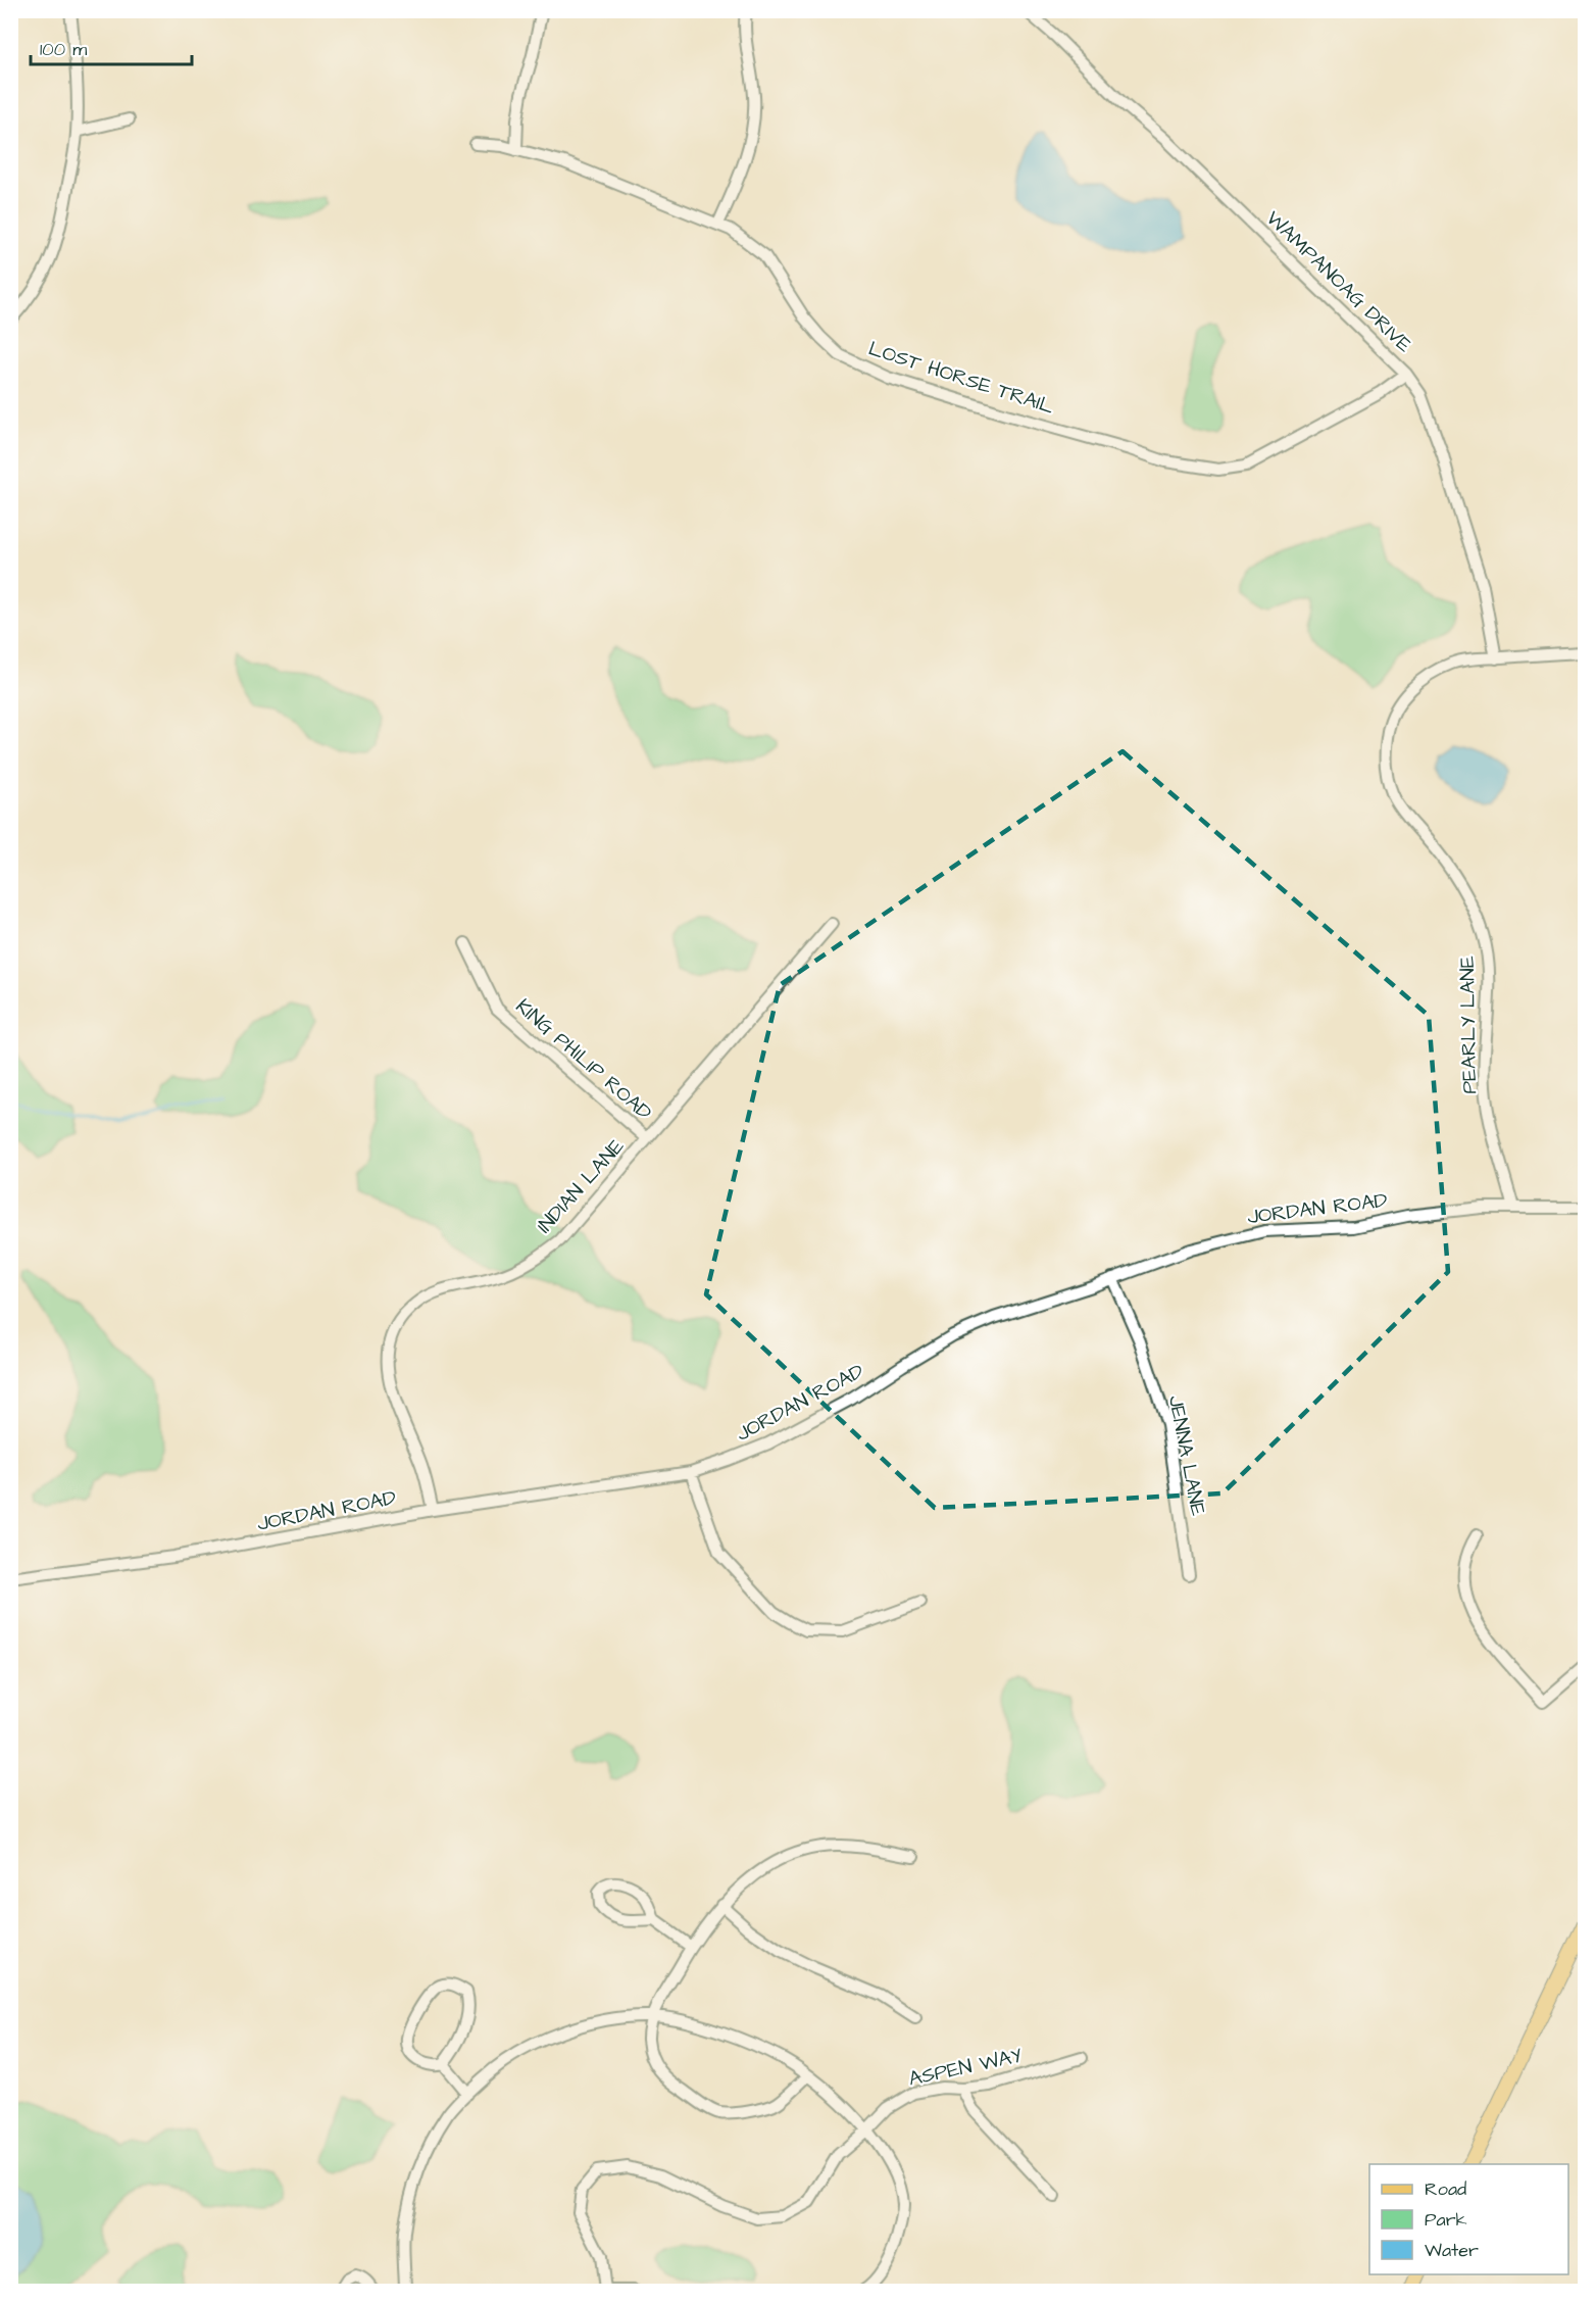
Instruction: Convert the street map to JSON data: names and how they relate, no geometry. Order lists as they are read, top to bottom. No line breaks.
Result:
{"streets":{"street":["WAMPANOAG DRIVE","LOST HORSE TRAIL","PEARLY LANE","KING PHILIP ROAD","INDIAN LANE","JORDAN ROAD","JENNA LANE","ASPEN WAY"]},"crossings":[["WAMPANOAG DRIVE","LOST HORSE TRAIL"],["WAMPANOAG DRIVE","PEARLY LANE"],["PEARLY LANE","JORDAN ROAD"],["KING PHILIP ROAD","INDIAN LANE"],["INDIAN LANE","JORDAN ROAD"],["JORDAN ROAD","JENNA LANE"]],"legend":["Road","Park","Water"],"scale_bar":"100 m"}
